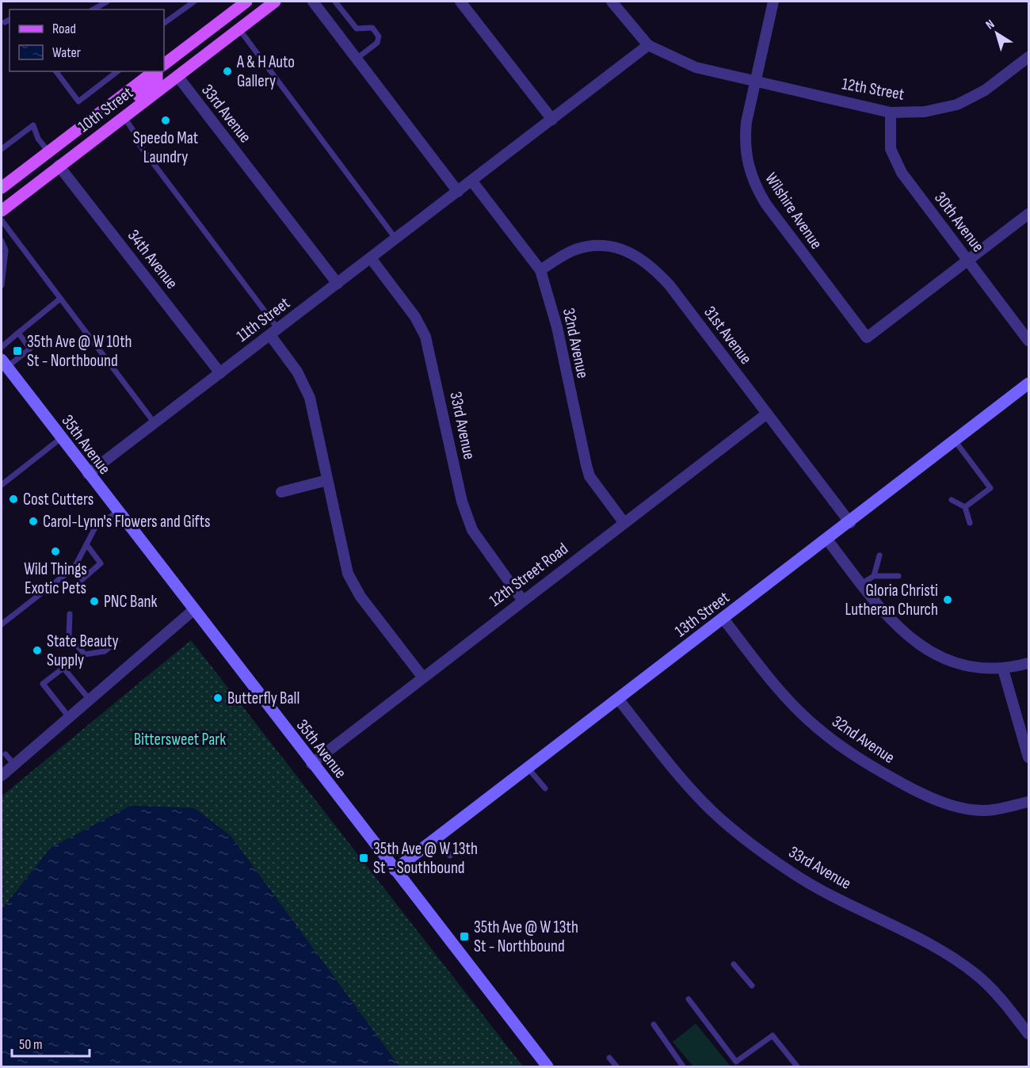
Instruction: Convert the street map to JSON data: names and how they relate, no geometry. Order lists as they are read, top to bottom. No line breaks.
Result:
{"streets":{"main road":["10th Street","35th Avenue","13th Street"],"street":["12th Street","33rd Avenue","Wilshire Avenue","30th Avenue","34th Avenue","11th Street","31st Avenue","32nd Avenue","12th Street Road"]},"crossings":[["12th Street","Wilshire Avenue"],["12th Street","30th Avenue"],["10th Street","33rd Avenue"],["10th Street","34th Avenue"],["33rd Avenue","11th Street"],["33rd Avenue","12th Street Road"],["33rd Avenue","13th Street"],["Wilshire Avenue","30th Avenue"],["34th Avenue","11th Street"],["11th Street","32nd Avenue"],["11th Street","35th Avenue"],["31st Avenue","32nd Avenue"],["31st Avenue","12th Street Road"],["31st Avenue","13th Street"],["32nd Avenue","12th Street Road"],["32nd Avenue","13th Street"],["35th Avenue","12th Street Road"],["35th Avenue","13th Street"]],"parks":["Bittersweet Park"],"places":{"other":["A & H Auto Gallery","Speedo Mat Laundry","Cost Cutters","Carol-Lynn's Flowers and Gifts","Wild Things Exotic Pets","Gloria Christi Lutheran Church","PNC Bank","State Beauty Supply","Butterfly Ball"],"transit":["35th Ave @ W 10th St - Northbound","35th Ave @ W 13th St - Southbound","35th Ave @ W 13th St - Northbound"]},"legend":["Road","Water"],"scale_bar":"50 m","north":"top left"}
